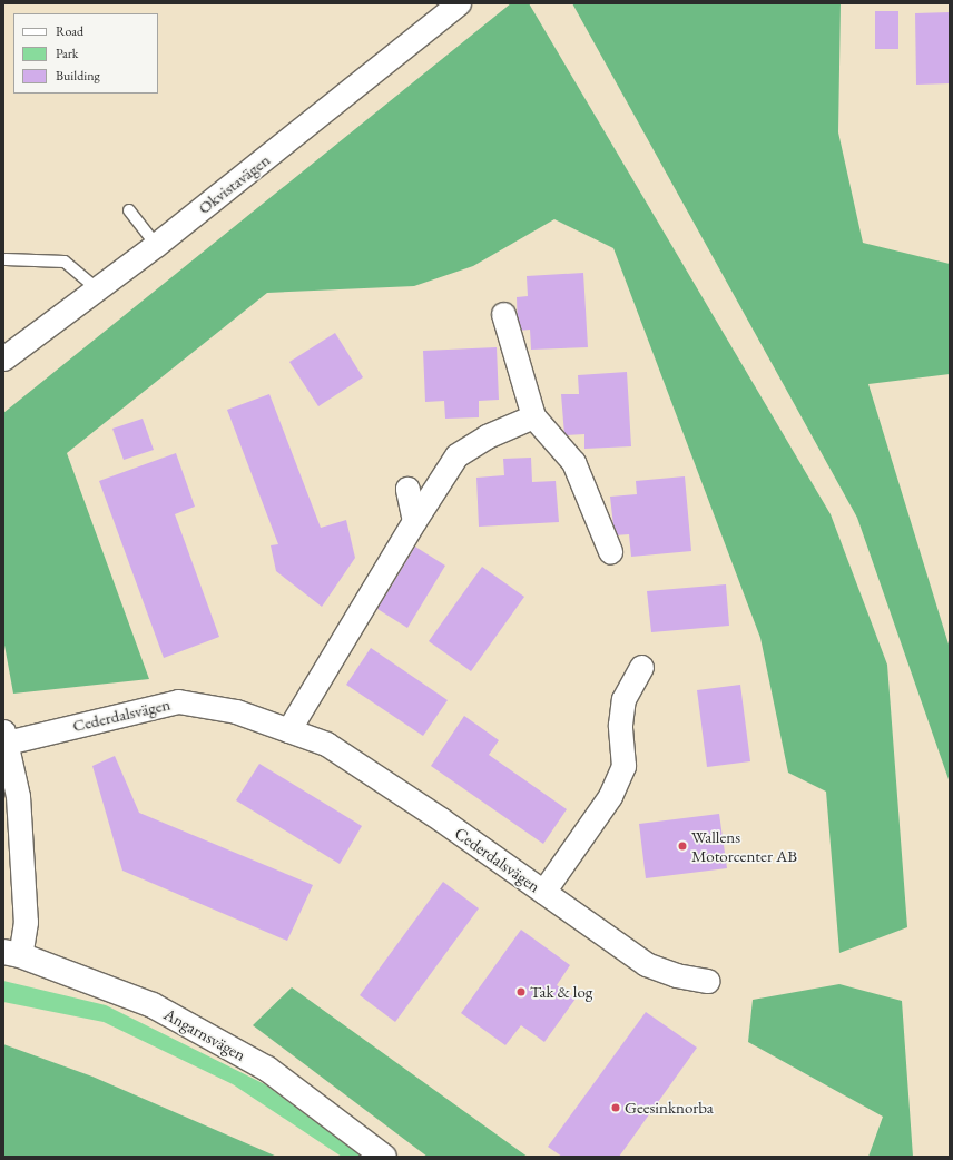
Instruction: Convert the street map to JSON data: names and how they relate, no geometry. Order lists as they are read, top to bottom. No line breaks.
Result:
{"streets":{"main road":["Angarnsvägen"],"street":["Okvistavägen","Cederdalsvägen"]},"crossings":[["Cederdalsvägen","Angarnsvägen"]],"places":["Wallens Motorcenter AB","Tak & log","Geesinknorba"],"legend":["Road","Park","Building"]}
